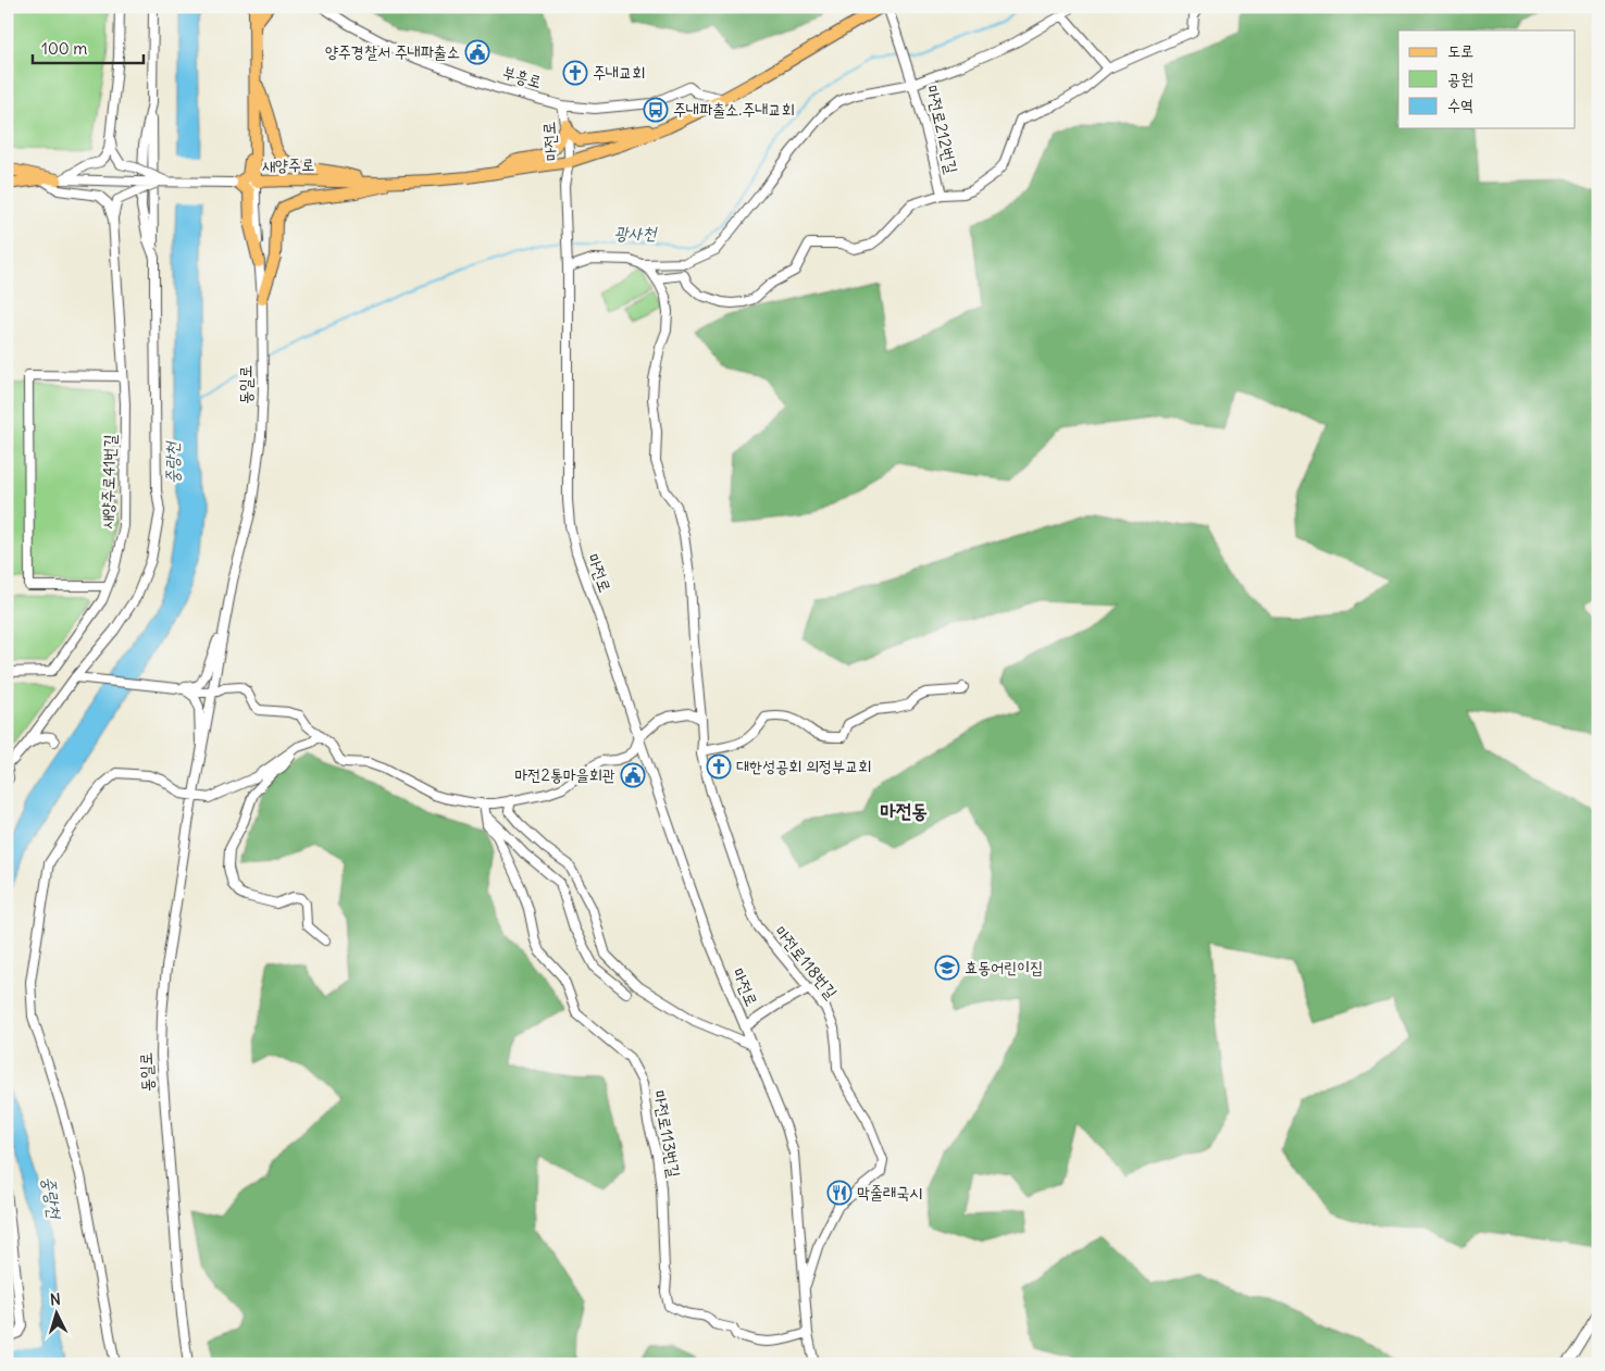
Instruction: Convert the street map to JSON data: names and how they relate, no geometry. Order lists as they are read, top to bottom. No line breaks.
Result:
{"streets":{"main road":["새양주로","동일로"],"street":["부흥로","마전로212번길","마전로","새양주로41번길","마전로118번길","마전로113번길"]},"crossings":[["부흥로","마전로"],["마전로212번길","마전로118번길"],["마전로","새양주로"],["마전로","마전로118번길"],["마전로","마전로113번길"],["새양주로","동일로"]],"districts":["마전동"],"water":["광사천","중랑천"],"places":{"public building":["양주경찰서 주내파출소","마전2통마을회관"],"church":["주내교회","대한성공회 의정부교회"],"bus stop":["주내파출소.주내교회"],"school or university":["효동어린이집"],"restaurant":["막줄래국시"]},"legend":["도로","공원","수역"],"scale_bar":"100 m","north":"top"}
